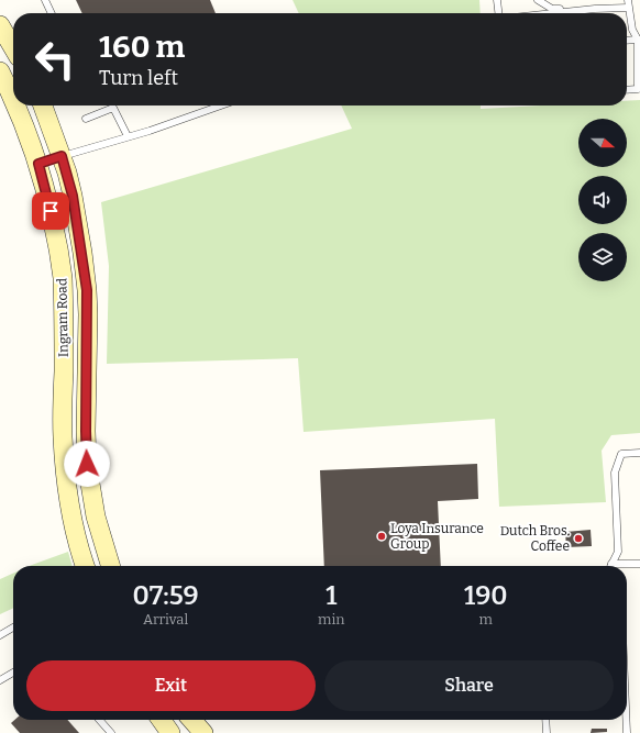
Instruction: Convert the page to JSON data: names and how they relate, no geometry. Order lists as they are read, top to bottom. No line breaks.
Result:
{"streets":{"main road":["Ingram Road"]},"places":["Loya Insurance Group","Dutch Bros. Coffee"],"north":"right","page":{"turn":["160 m","Turn left"],"eta":["07:59","Arrival","1","min","190","m"],"buttons":["Exit","Share"]}}
